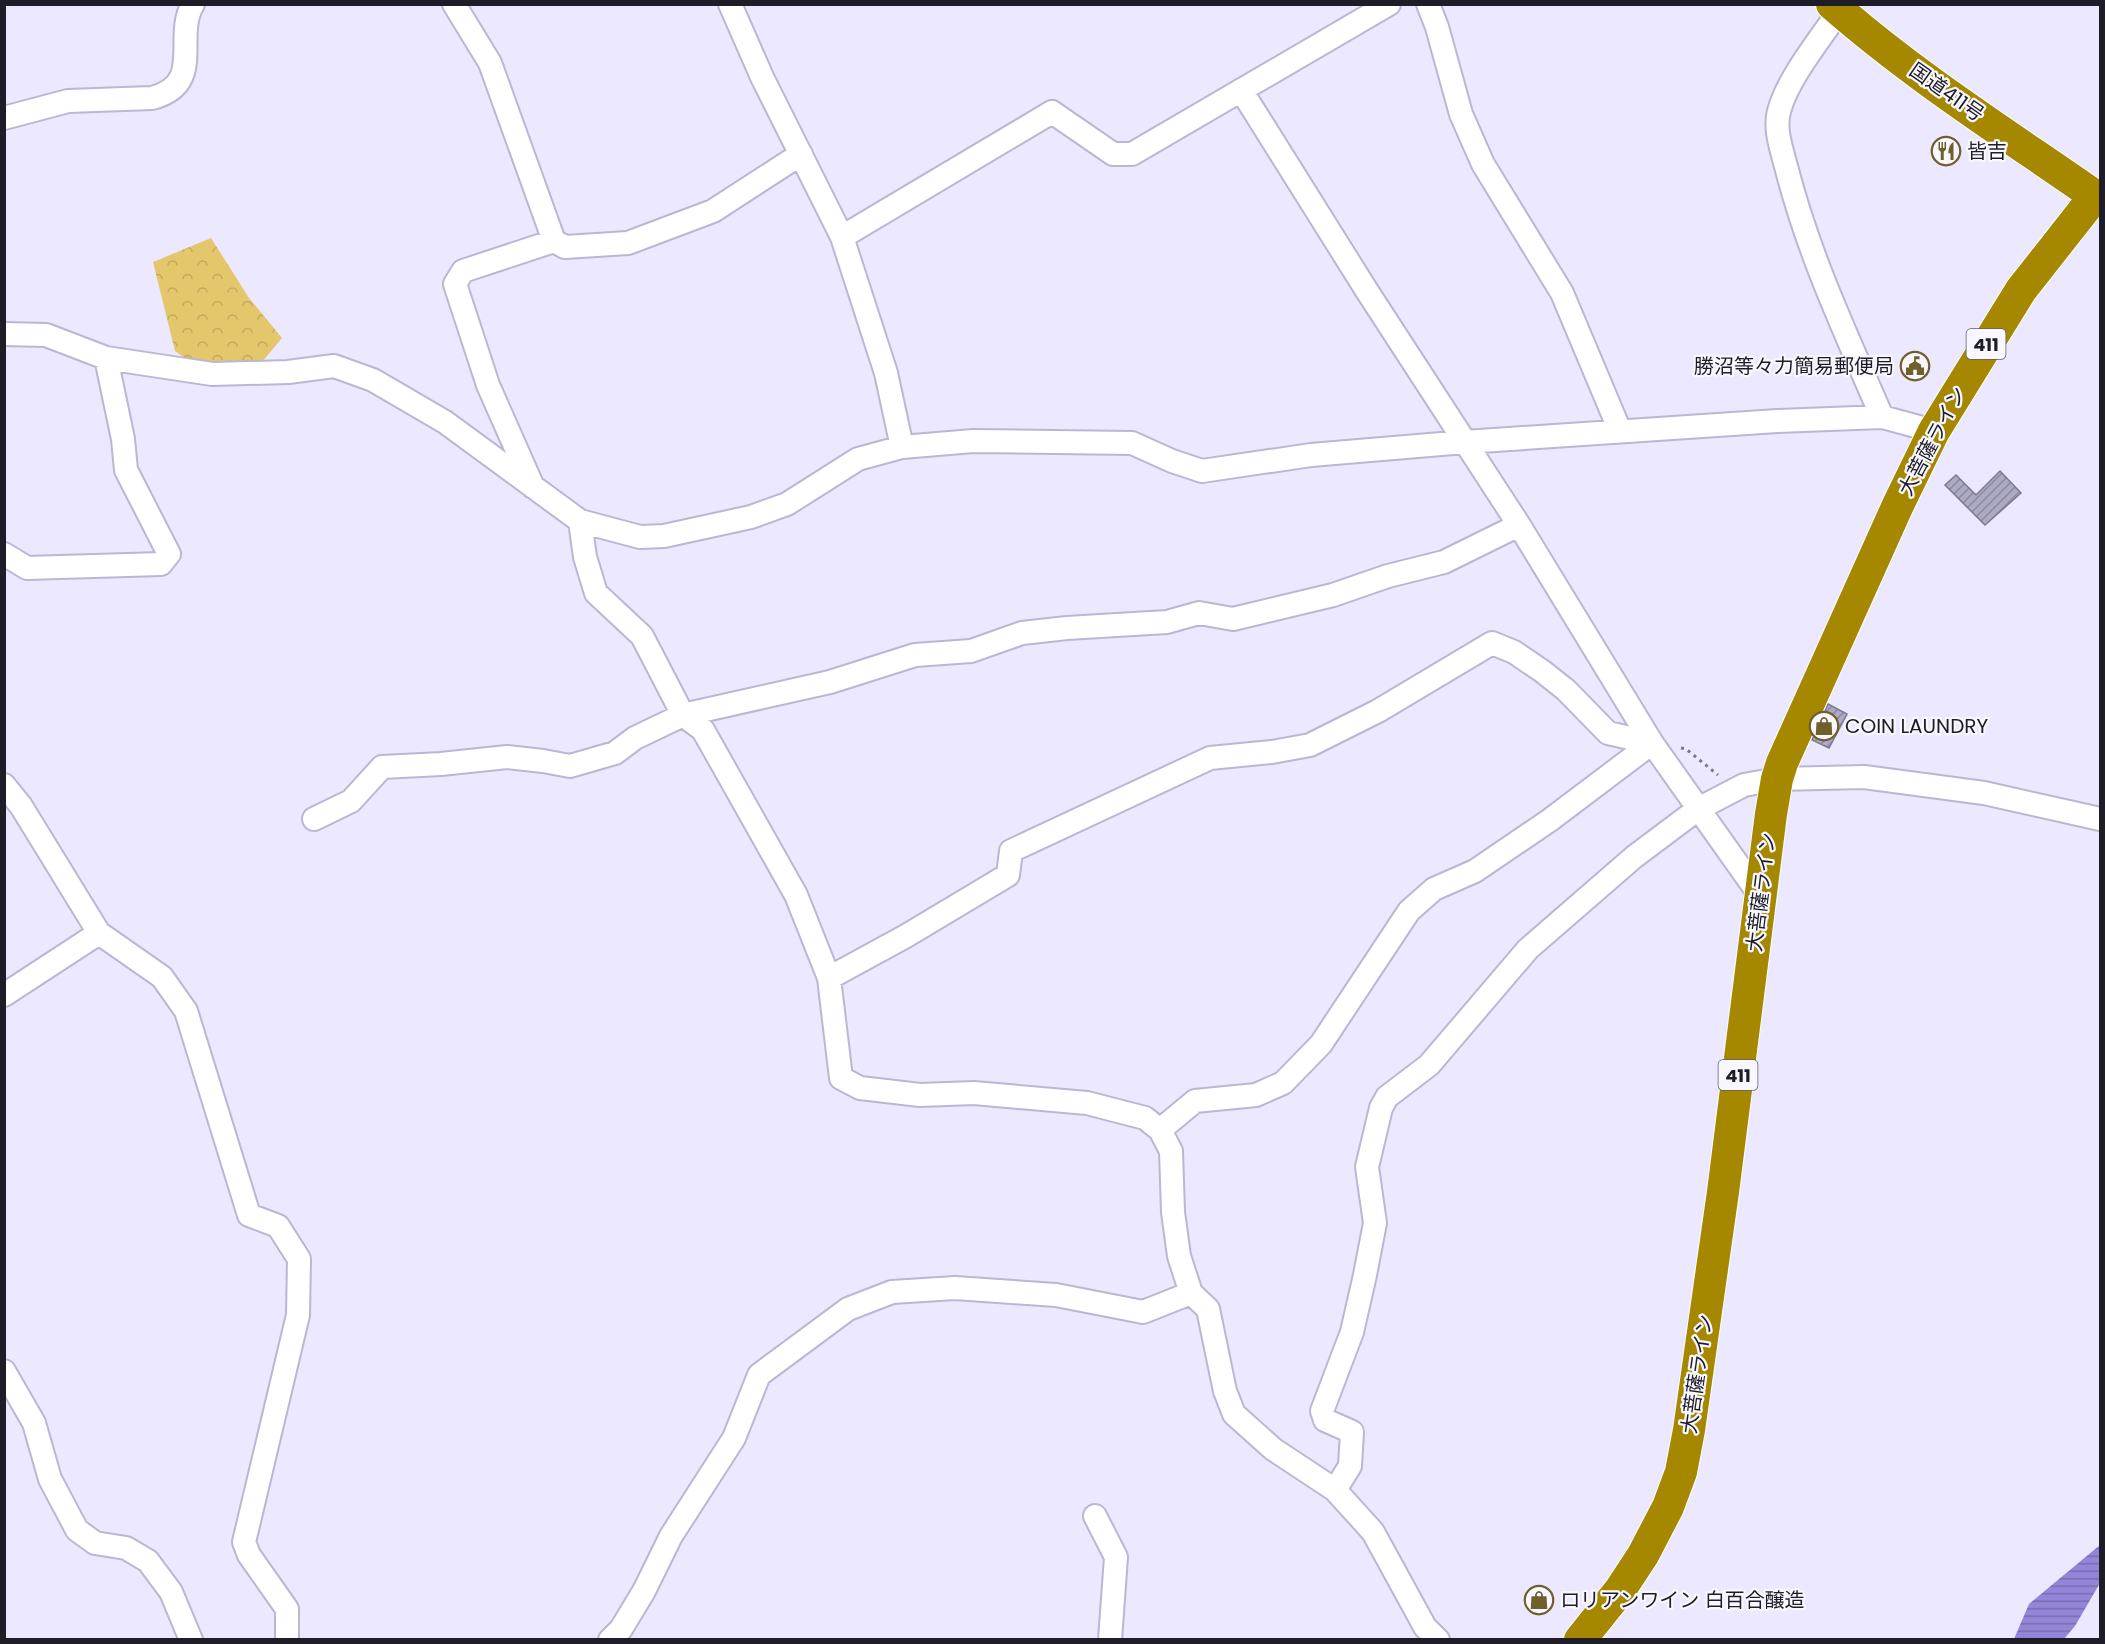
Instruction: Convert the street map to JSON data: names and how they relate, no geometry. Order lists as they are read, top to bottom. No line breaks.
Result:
{"streets":{"highway":["国道411号","411","大菩薩ライン"]},"crossings":[["国道411号","大菩薩ライン"]],"places":{"restaurant":["皆吉"],"public building":["勝沼等々力簡易郵便局"],"shop":["COIN LAUNDRY","ロリアンワイン 白百合醸造"]}}
